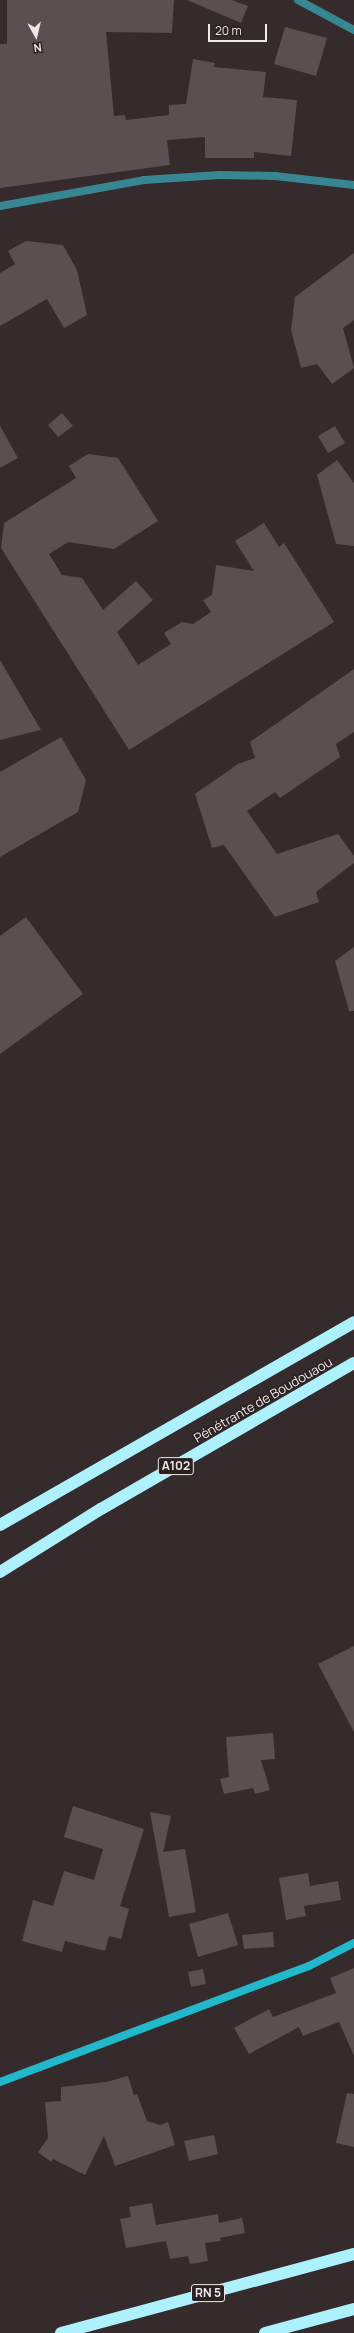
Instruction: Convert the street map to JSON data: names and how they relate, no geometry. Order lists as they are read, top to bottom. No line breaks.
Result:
{"streets":{"highway":["Pénétrante de Boudouaou","A102","RN 5"]},"scale_bar":"20 m","north":"bottom"}
